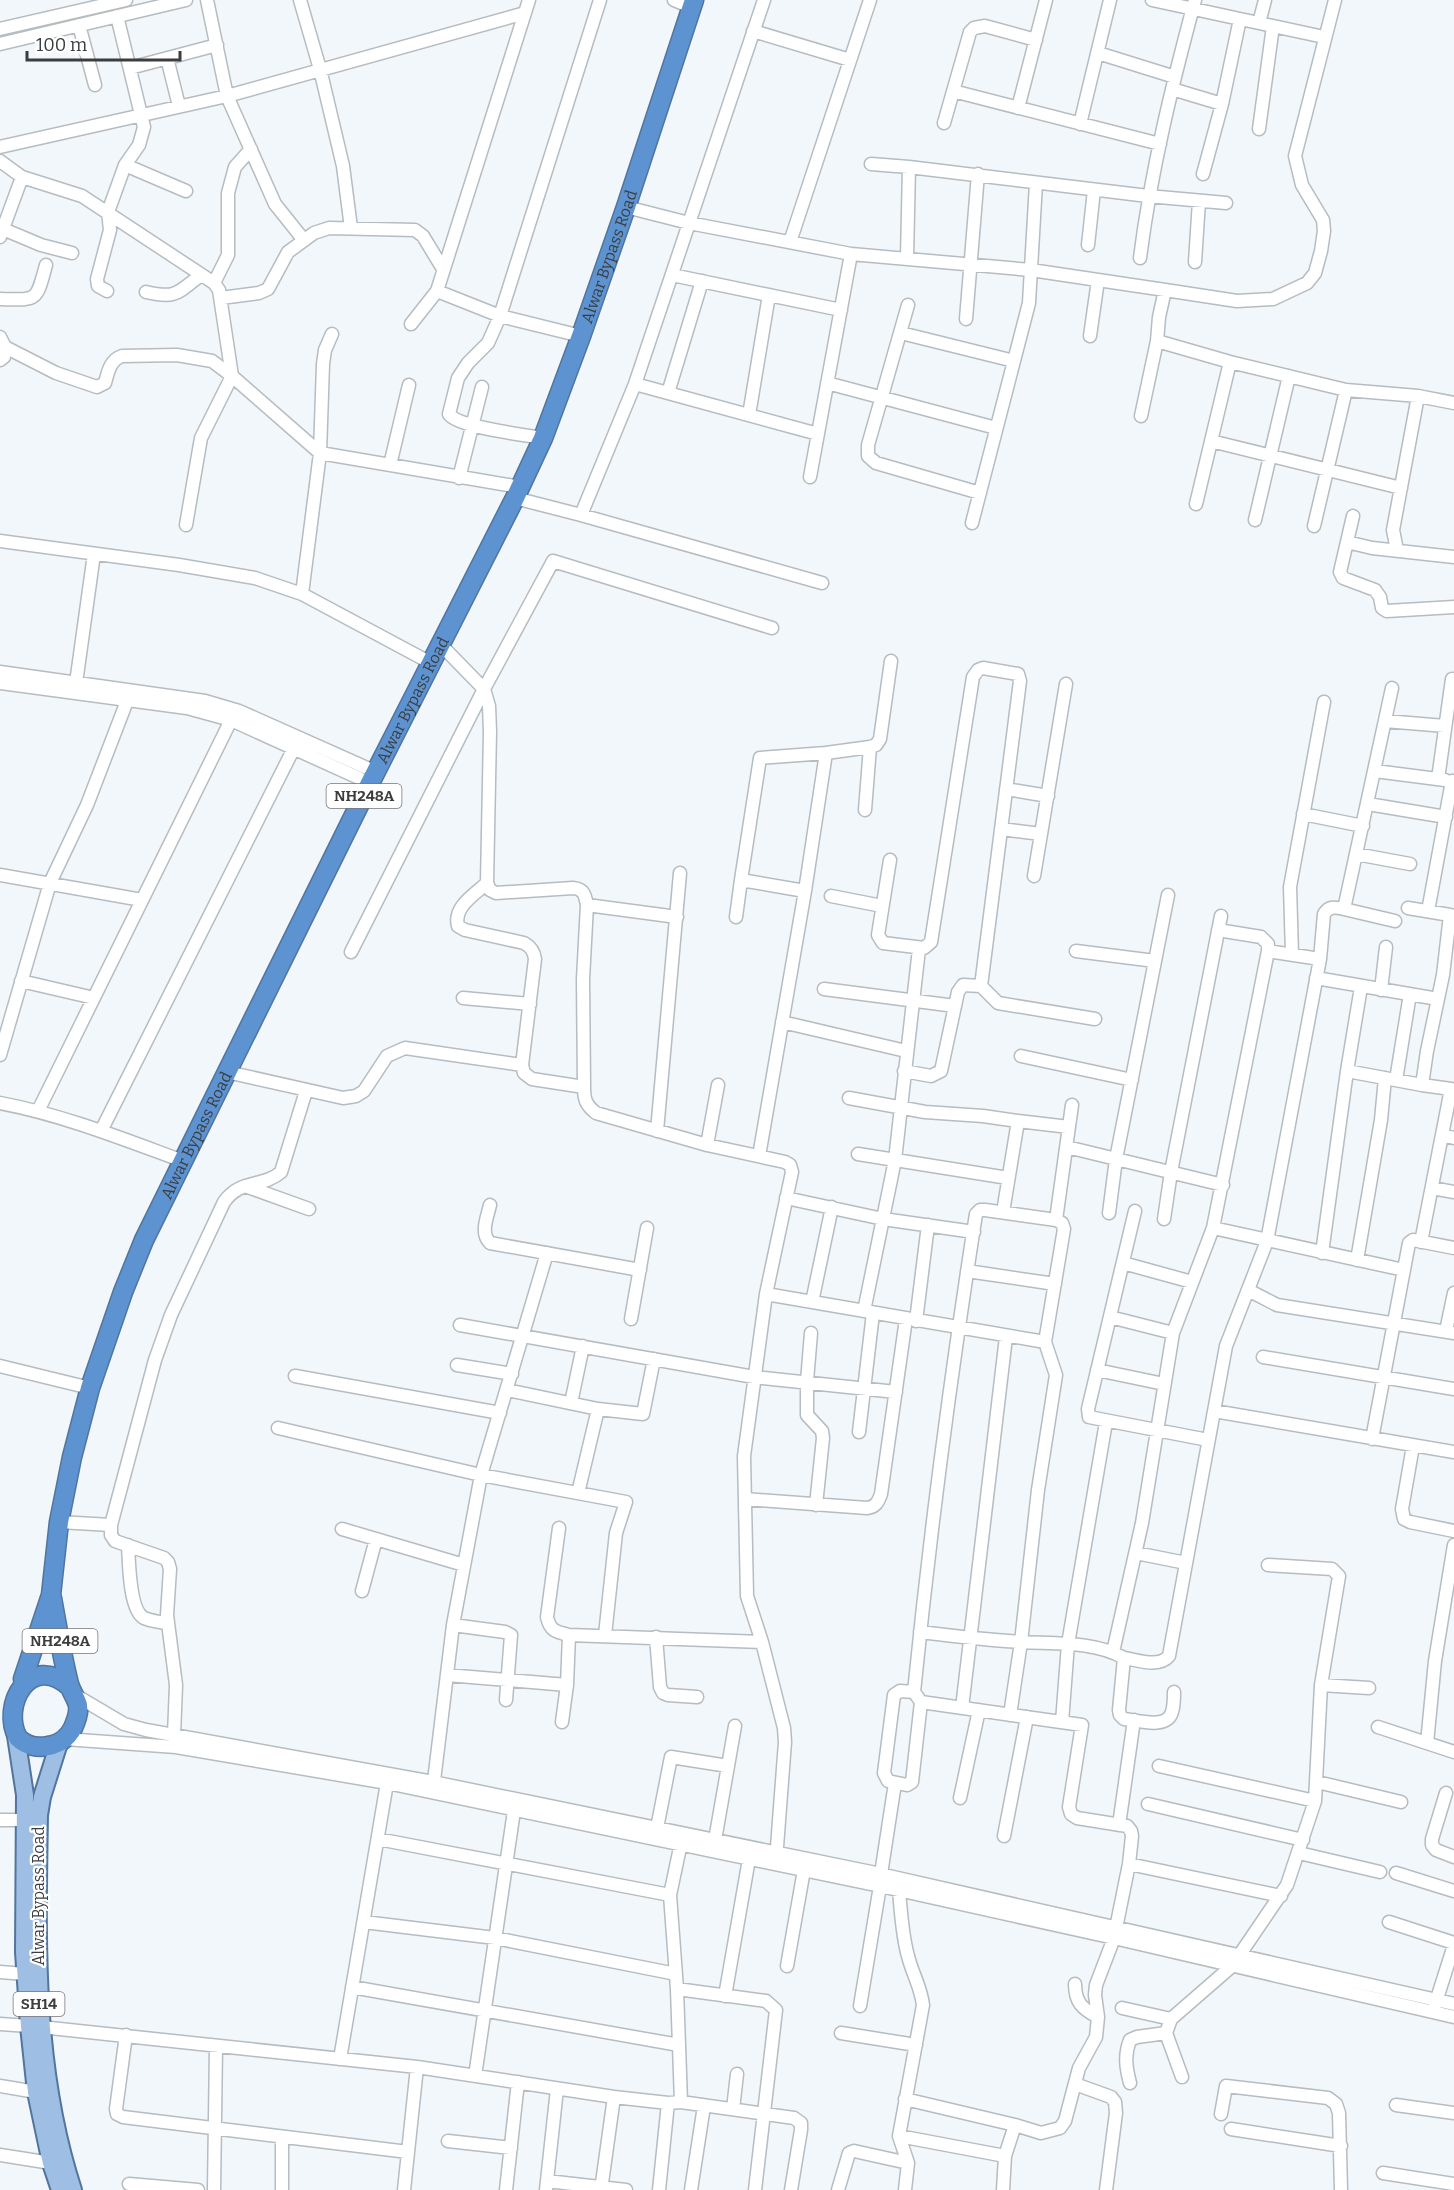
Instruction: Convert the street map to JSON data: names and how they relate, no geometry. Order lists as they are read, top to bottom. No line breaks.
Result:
{"streets":{"highway":["Alwar Bypass Road","NH248A"],"main road":["SH14"]},"crossings":[["Alwar Bypass Road","NH248A"],["Alwar Bypass Road","SH14"],["NH248A","SH14"]],"scale_bar":"100 m"}
